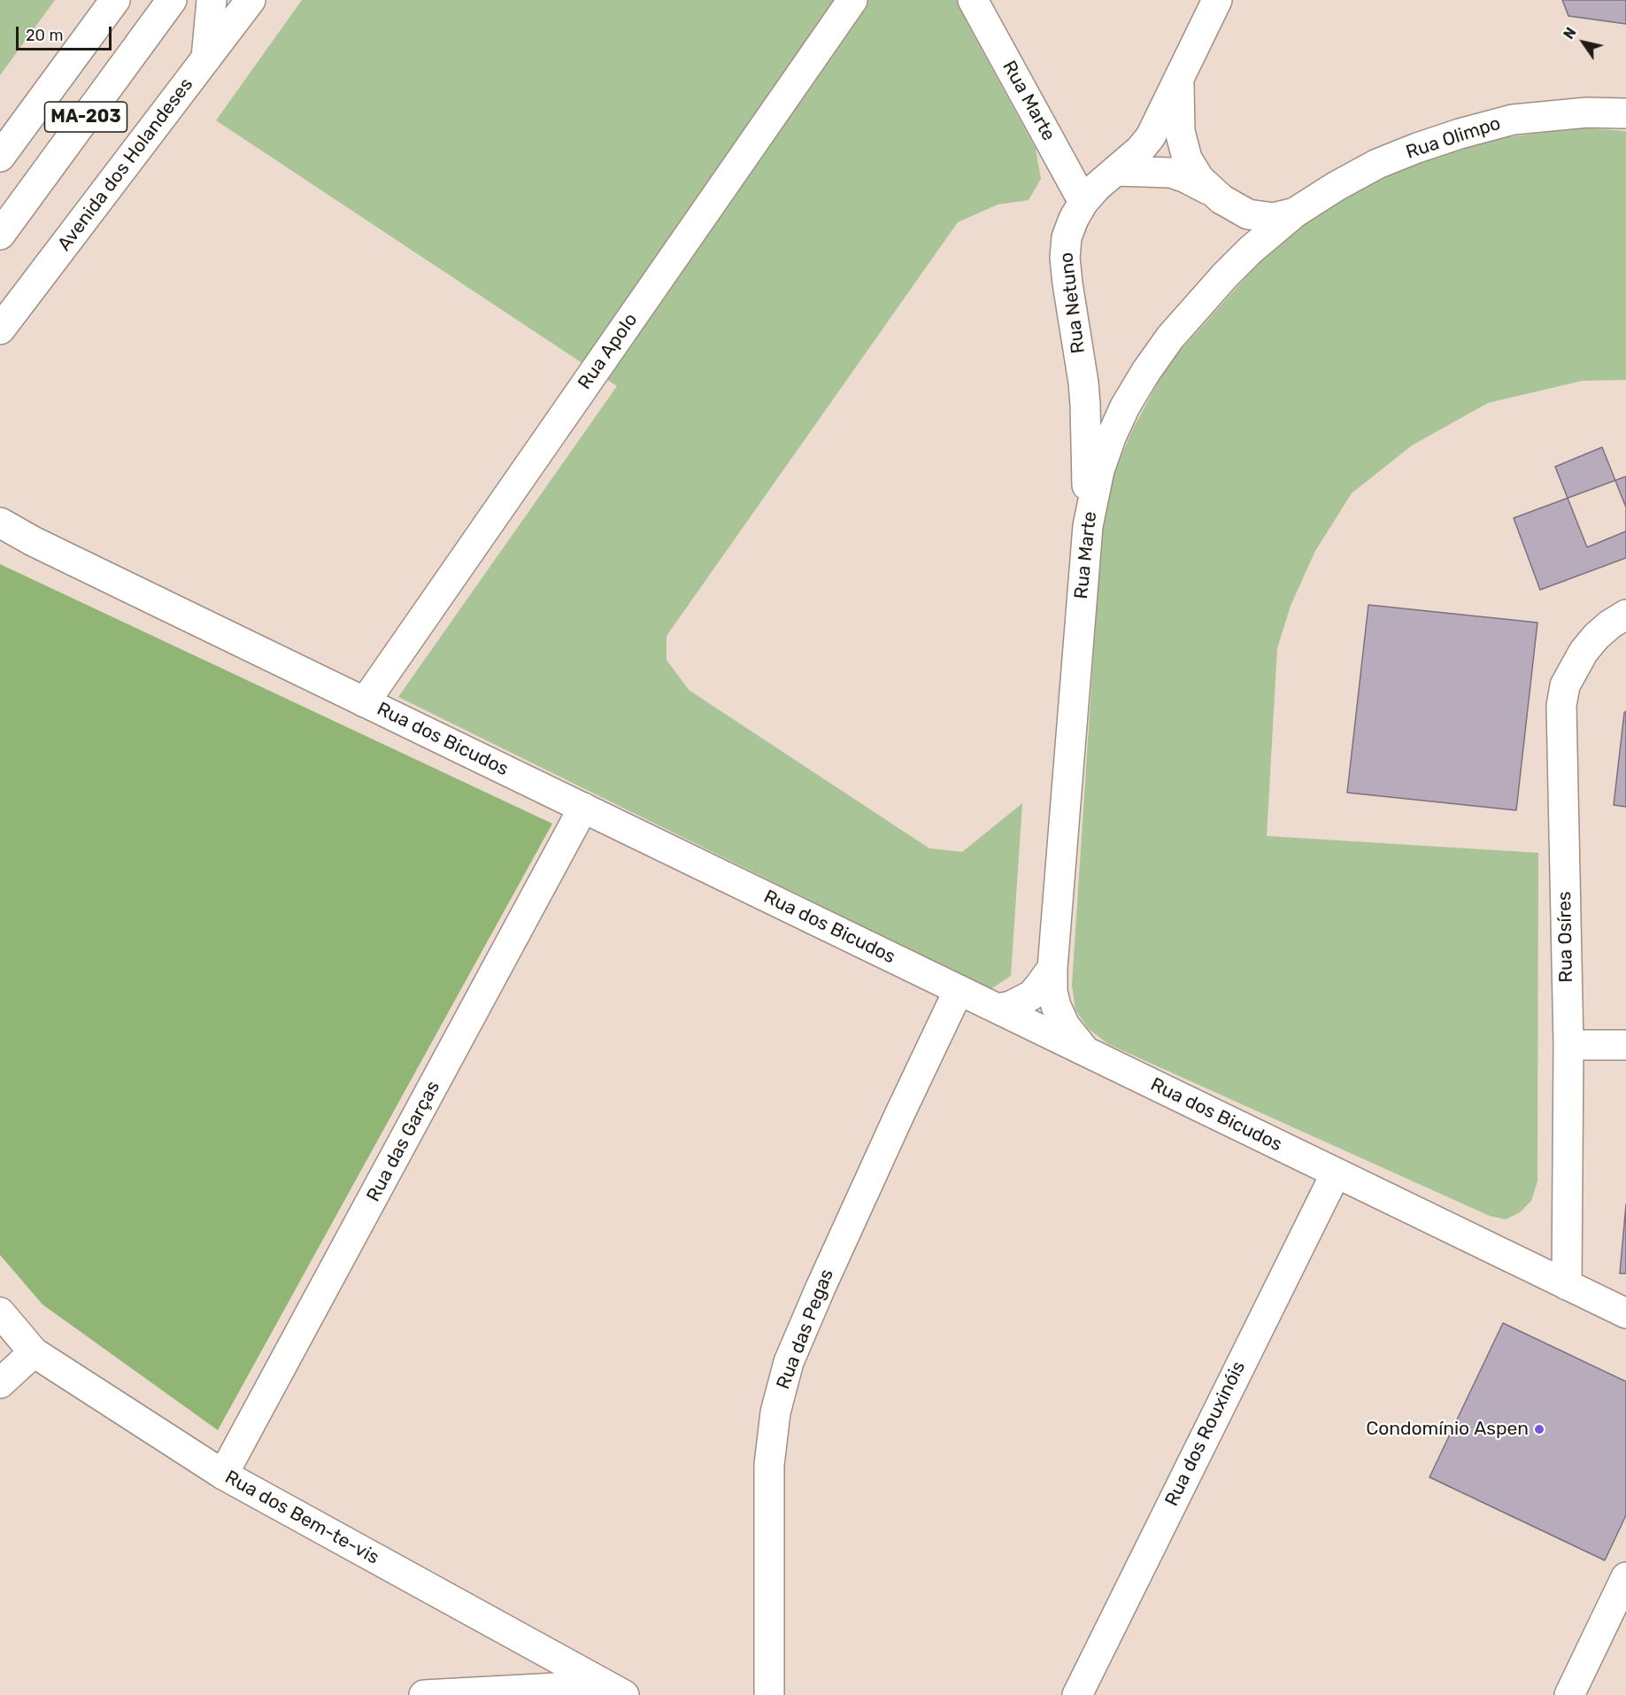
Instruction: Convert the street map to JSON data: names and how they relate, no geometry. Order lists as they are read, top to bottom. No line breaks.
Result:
{"streets":{"street":["Rua Marte","MA-203","Rua Olimpo","Avenida dos Holandeses","Rua Netuno","Rua Apolo","Rua dos Bicudos","Rua Osíres","Rua das Garças","Rua das Pegas","Rua dos Rouxinóis","Rua dos Bem-te-vis"]},"crossings":[["Rua Marte","Rua Olimpo"],["Rua Marte","Rua Netuno"],["Rua Marte","Rua dos Bicudos"],["Rua Apolo","Rua dos Bicudos"],["Rua dos Bicudos","Rua Osíres"],["Rua dos Bicudos","Rua das Garças"],["Rua dos Bicudos","Rua das Pegas"],["Rua dos Bicudos","Rua dos Rouxinóis"],["Rua das Garças","Rua dos Bem-te-vis"]],"places":["Condomínio Aspen"],"scale_bar":"20 m","north":"top left"}
